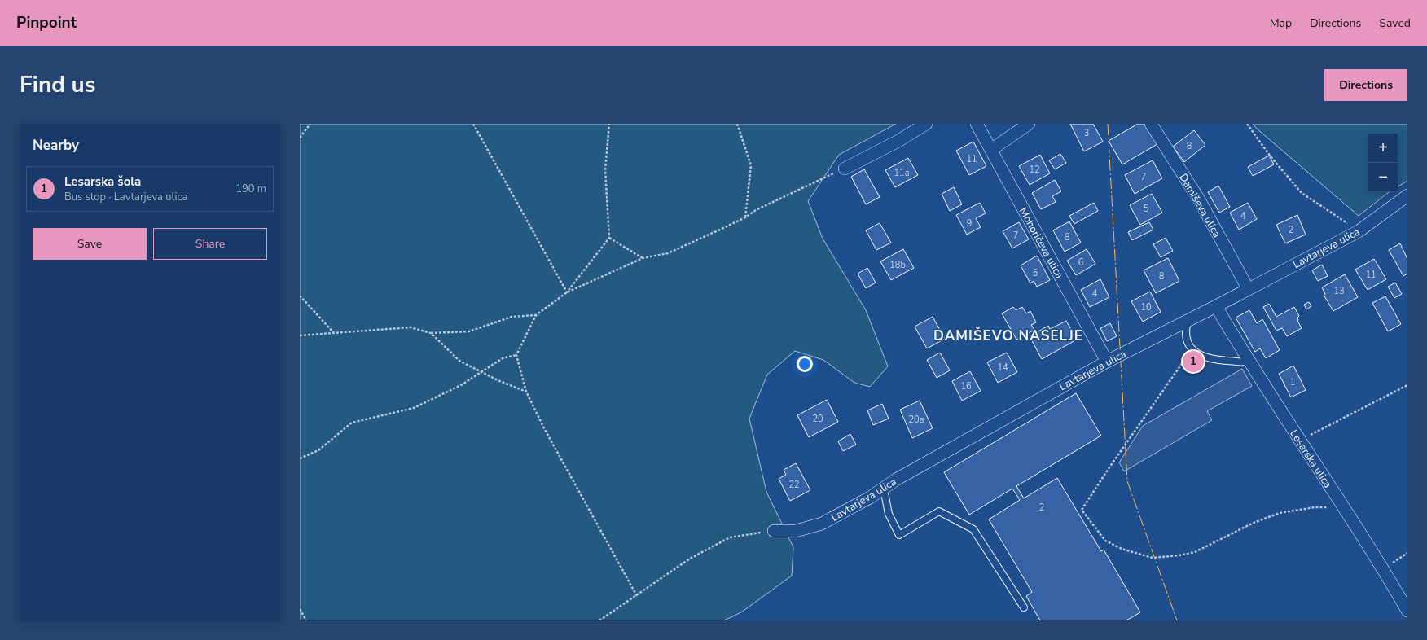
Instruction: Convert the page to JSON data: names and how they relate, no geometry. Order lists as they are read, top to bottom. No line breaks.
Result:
{"streets":{"street":["Damiševa ulica","Mohoričeva ulica","Lavtarjeva ulica","Lesarska ulica"]},"crossings":[["Damiševa ulica","Lavtarjeva ulica"],["Mohoričeva ulica","Lavtarjeva ulica"],["Lavtarjeva ulica","Lesarska ulica"]],"districts":["DAMIŠEVO NASELJE"],"house_numbers":["3","8","11","12","11a","7","5","4","9","2","7","8","6","18b","5","11","8","13","4","10","14","1","16","20","20a","22","2"],"page":{"header":"Pinpoint","nav":["Map","Directions","Saved"],"title":"Find us","buttons":["Directions",["Save","Share"]],"heading":"Nearby","map_buttons":["+","−"],"list":[{"mark":"1","name":"Lesarska šola","note":"Bus stop · Lavtarjeva ulica","value":"190 m"}],"pins":"1"}}
